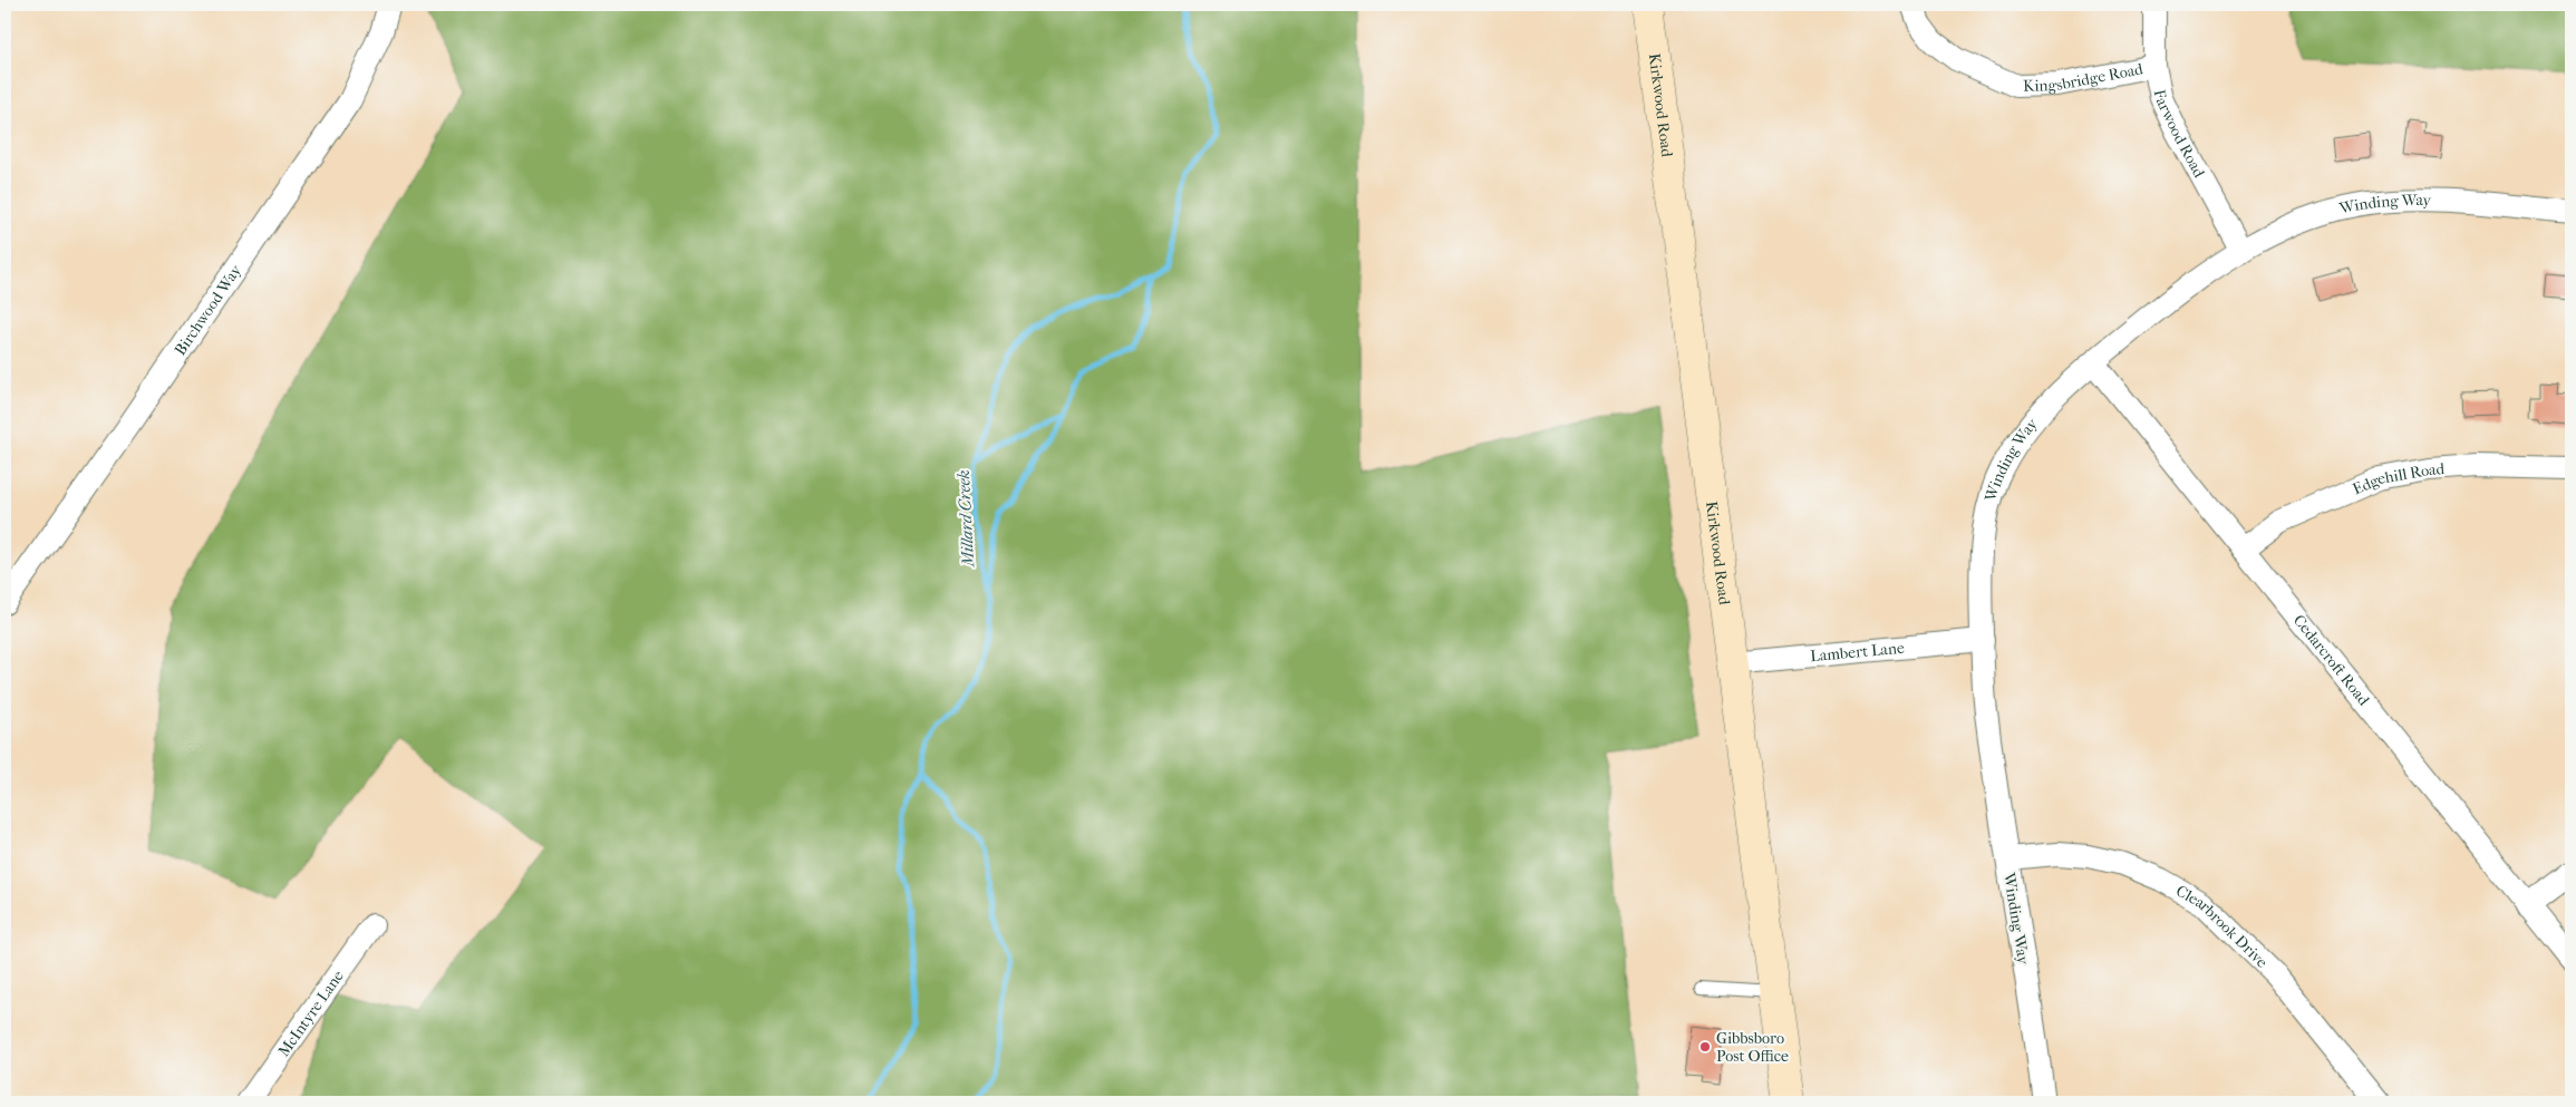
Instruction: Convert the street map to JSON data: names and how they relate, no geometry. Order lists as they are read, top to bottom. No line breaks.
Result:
{"streets":{"street":["Kingsbridge Road","Kirkwood Road","Farwood Road","Winding Way","Birchwood Way","Edgehill Road","Lambert Lane","Cedarcroft Road","Clearbrook Drive","McIntyre Lane"]},"crossings":[["Kingsbridge Road","Farwood Road"],["Kirkwood Road","Lambert Lane"],["Farwood Road","Winding Way"],["Winding Way","Lambert Lane"],["Winding Way","Cedarcroft Road"],["Winding Way","Clearbrook Drive"],["Edgehill Road","Cedarcroft Road"]],"water":["Millard Creek"],"places":["Gibbsboro Post Office"]}
